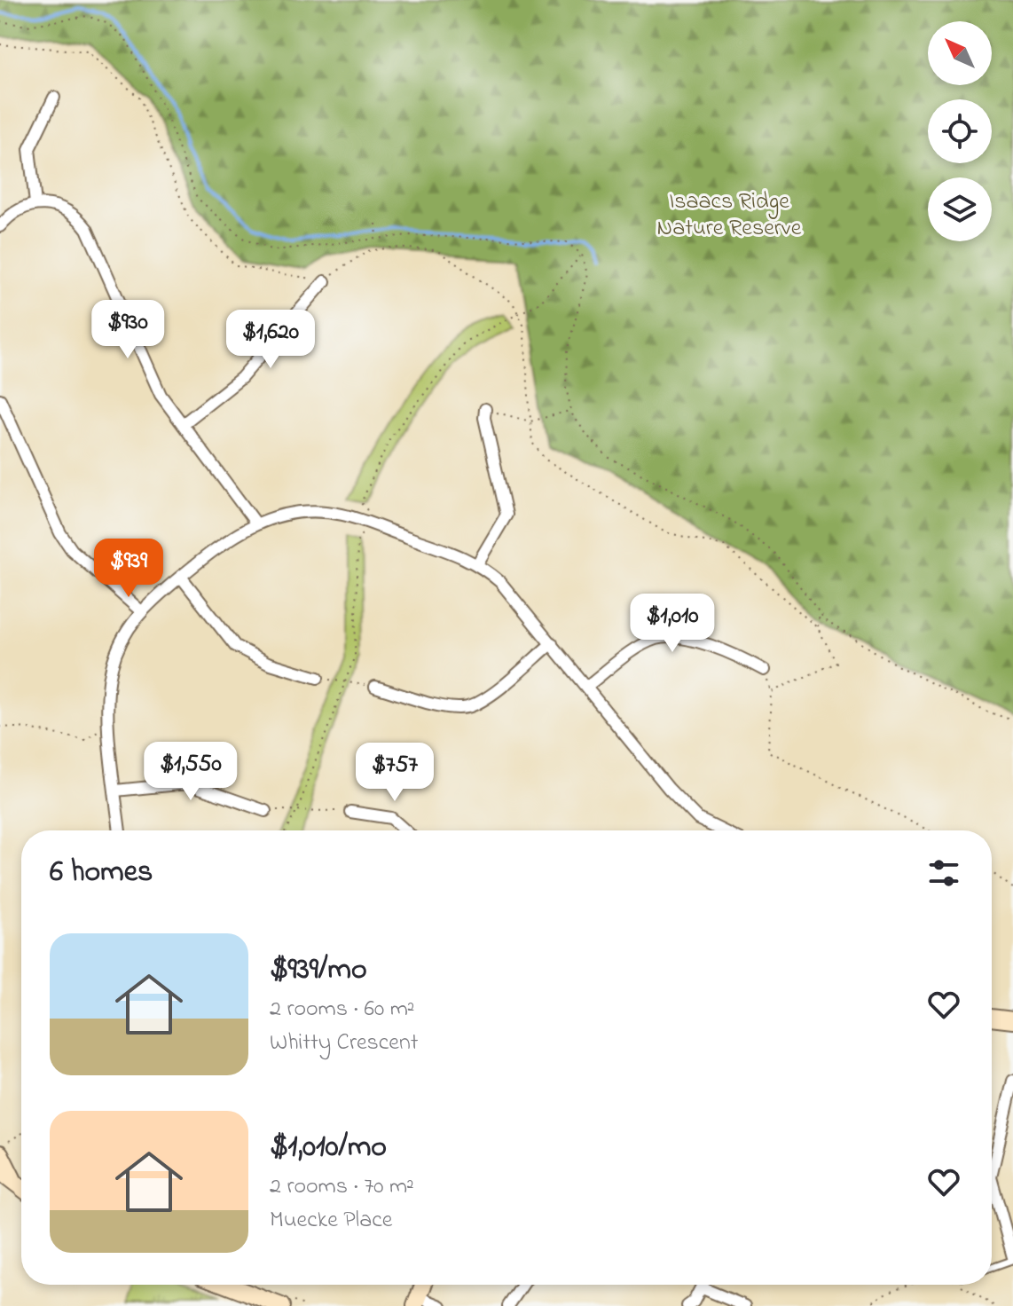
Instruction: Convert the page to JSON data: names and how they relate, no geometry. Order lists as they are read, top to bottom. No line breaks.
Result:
{"parks":["Isaacs Ridge Nature Reserve"],"north":"top left","page":{"price":["$930","$1,620","$939","$1,010","$1,550","$757"],"heading":"6 homes","list":[{"name":"$939/mo","note":"2 rooms · 60 m² · Whitty Crescent"},{"name":"$1,010/mo","note":"2 rooms · 70 m² · Muecke Place"}]}}
